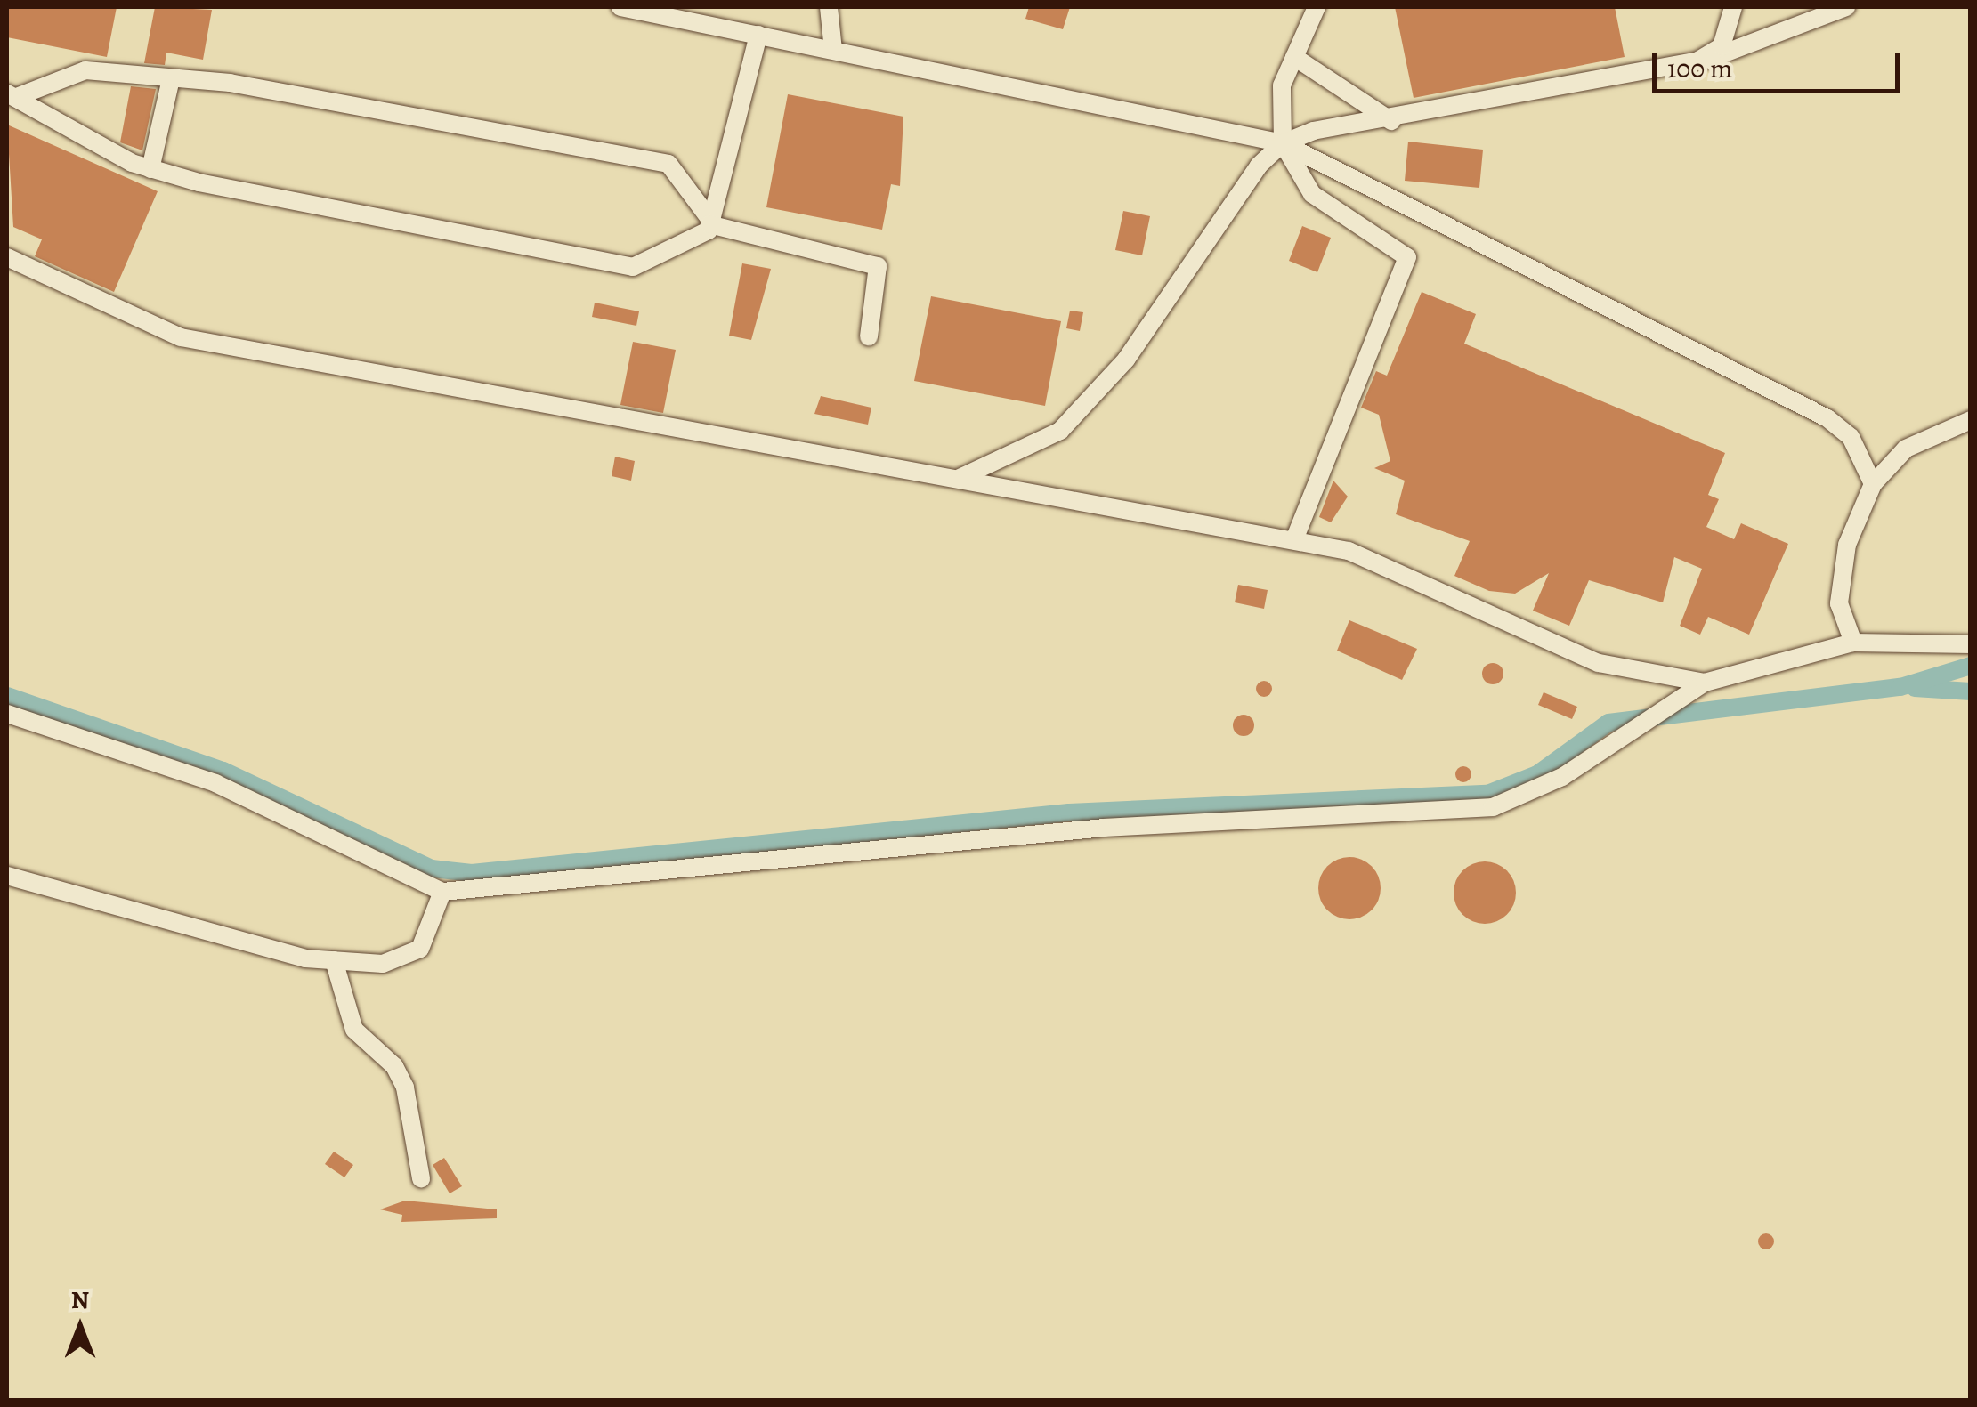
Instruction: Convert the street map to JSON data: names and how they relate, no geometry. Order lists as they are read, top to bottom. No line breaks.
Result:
{"scale_bar":"100 m","north":"top"}
